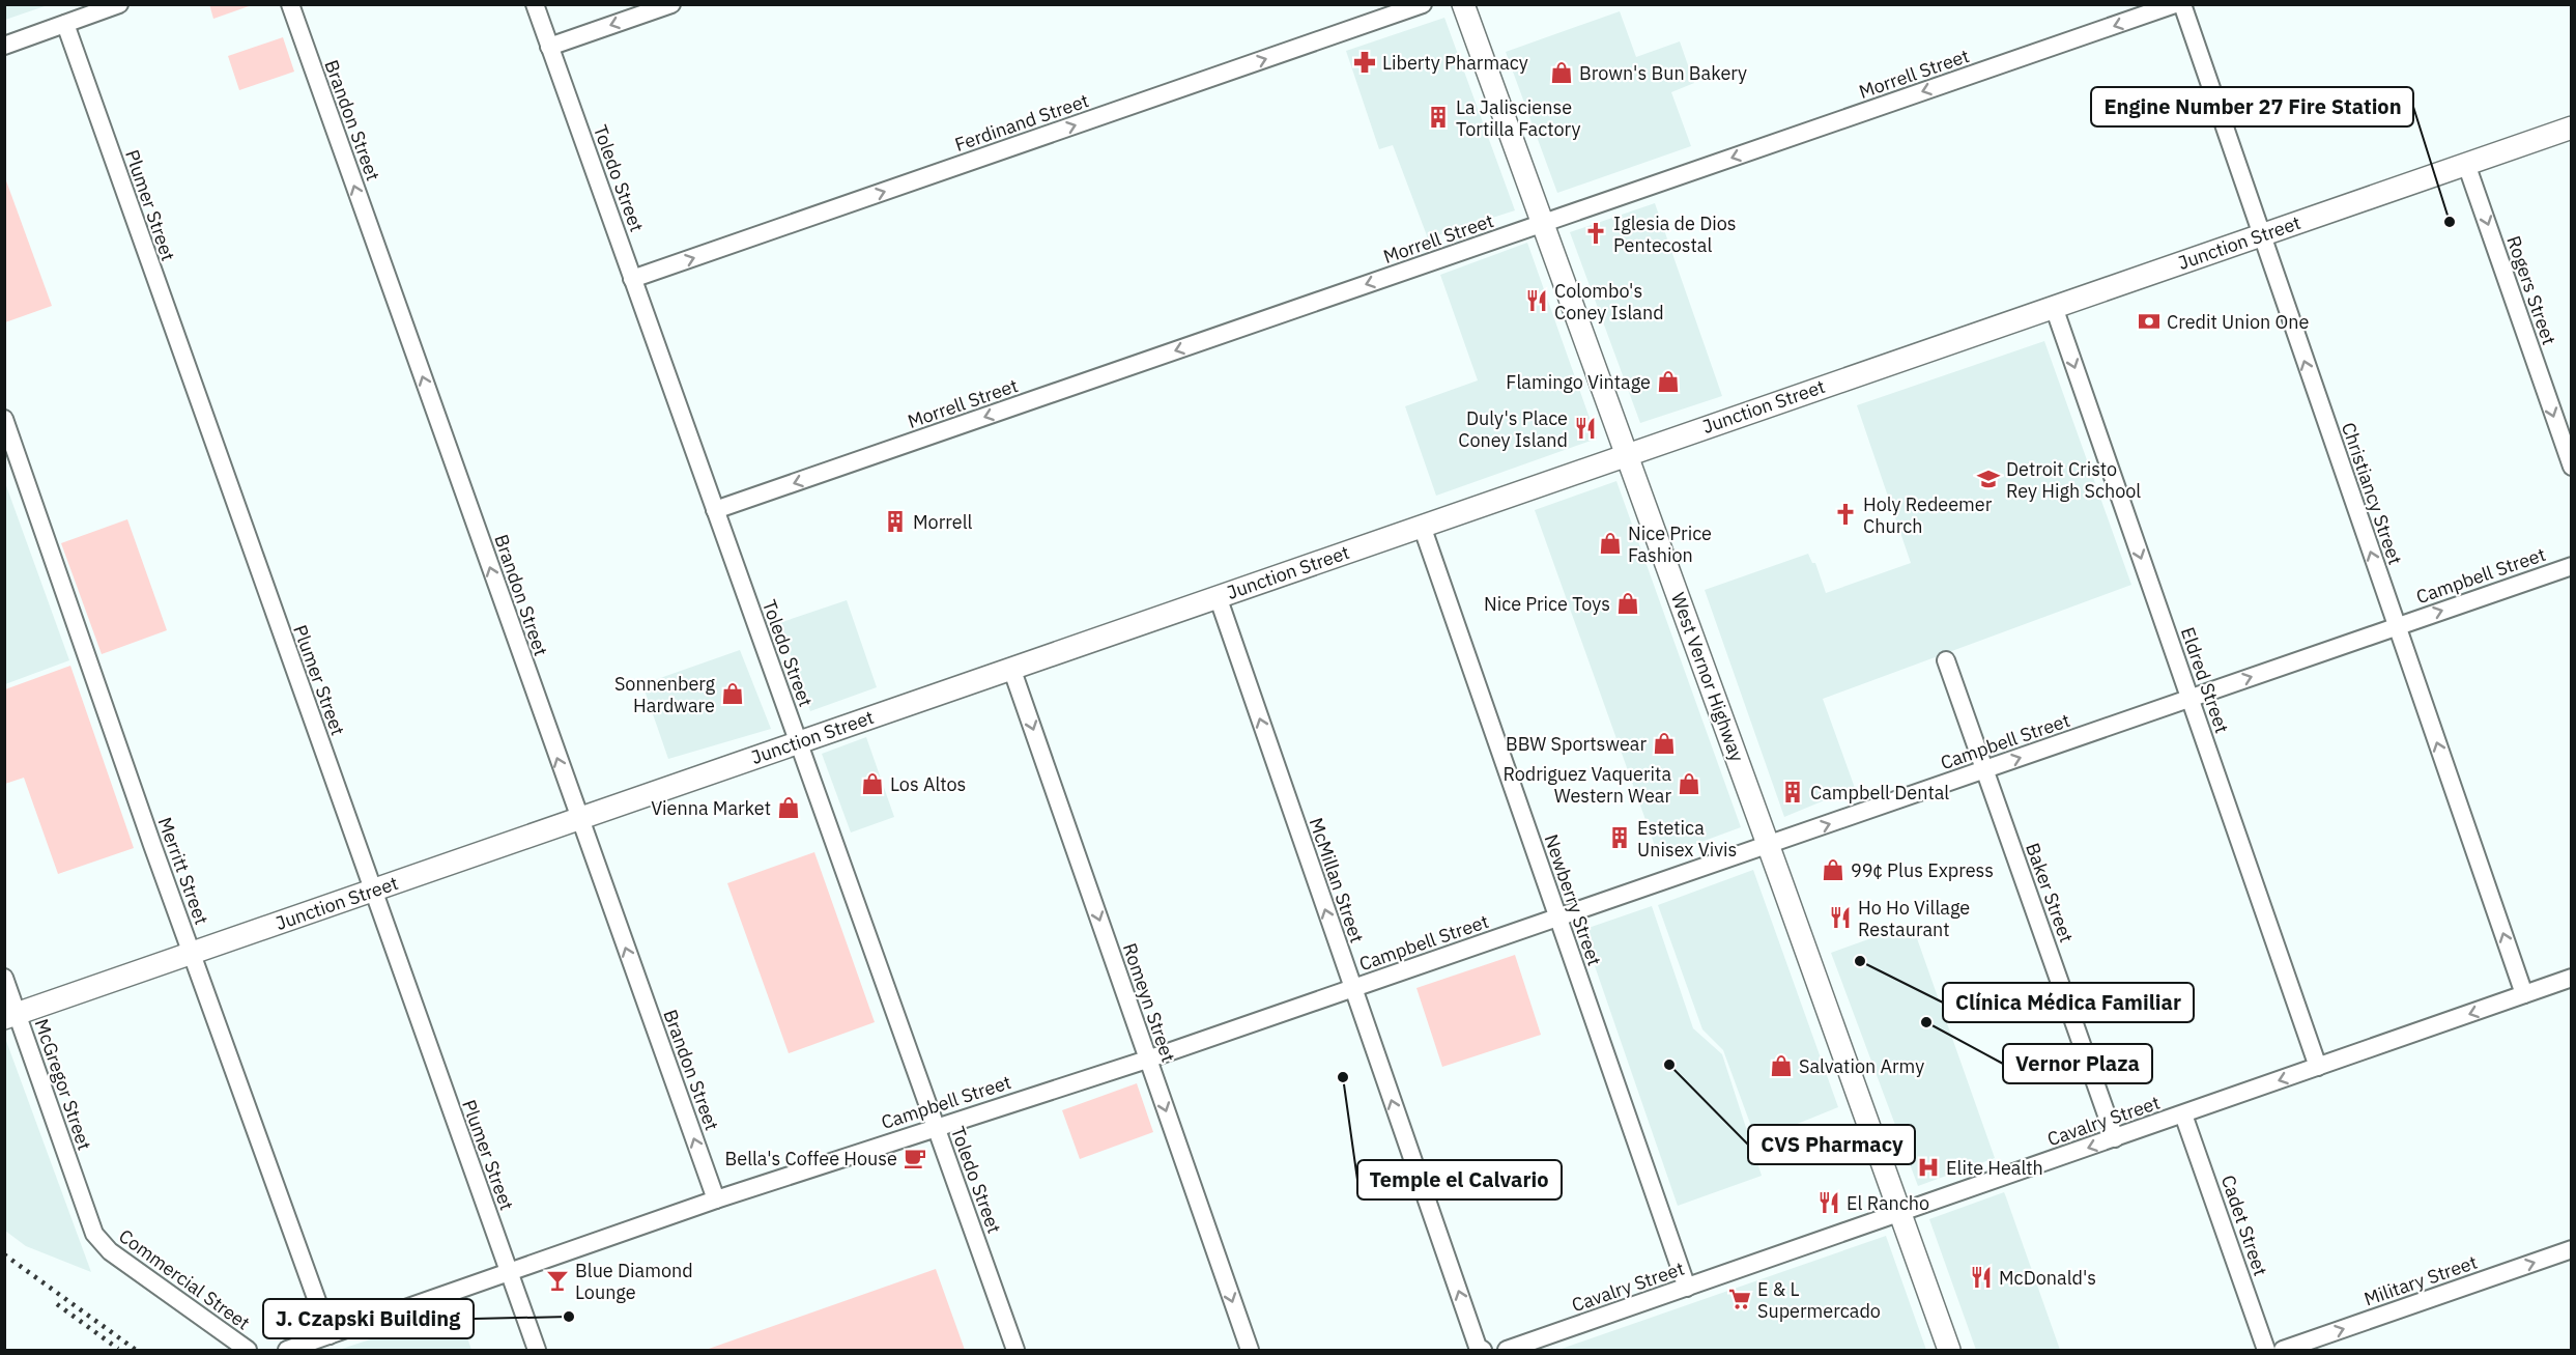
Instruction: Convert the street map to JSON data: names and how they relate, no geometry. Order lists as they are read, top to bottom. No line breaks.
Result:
{"streets":{"street":["Morrell Street","Brandon Street","Ferdinand Street","Toledo Street","Plumer Street","Junction Street","Rogers Street","Christiancy Street","Campbell Street","West Vernor Highway","Eldred Street","Merritt Street","McMillan Street","Baker Street","Newberry Street","Romeyn Street","McGregor Street","Cavalry Street","Cadet Street","Commercial Street","Military Street"]},"crossings":[["Morrell Street","Toledo Street"],["Morrell Street","West Vernor Highway"],["Brandon Street","Junction Street"],["Brandon Street","Campbell Street"],["Ferdinand Street","Toledo Street"],["Toledo Street","Junction Street"],["Toledo Street","Campbell Street"],["Plumer Street","Junction Street"],["Plumer Street","Campbell Street"],["Junction Street","Rogers Street"],["Junction Street","Christiancy Street"],["Junction Street","West Vernor Highway"],["Junction Street","Eldred Street"],["Junction Street","Merritt Street"],["Junction Street","McMillan Street"],["Junction Street","Newberry Street"],["Junction Street","Romeyn Street"],["Junction Street","McGregor Street"],["Christiancy Street","Campbell Street"],["Christiancy Street","Cavalry Street"],["Campbell Street","West Vernor Highway"],["Campbell Street","Eldred Street"],["Campbell Street","Merritt Street"],["Campbell Street","McMillan Street"],["Campbell Street","Baker Street"],["Campbell Street","Newberry Street"],["Campbell Street","Romeyn Street"],["West Vernor Highway","Cavalry Street"],["Eldred Street","Cavalry Street"],["Baker Street","Cavalry Street"],["Newberry Street","Cavalry Street"],["McGregor Street","Commercial Street"],["Cavalry Street","Cadet Street"]],"one_way":["Morrell Street","Brandon Street","Ferdinand Street","Rogers Street","Christiancy Street","Campbell Street","Eldred Street","McMillan Street","Romeyn Street","Cavalry Street","Military Street"],"places":{"pharmacy":["Liberty Pharmacy"],"shop":["Brown's Bun Bakery","Flamingo Vintage","Nice Price Fashion","Nice Price Toys","Sonnenberg Hardware","BBW Sportswear","Los Altos","Rodriguez Vaquerita Western Wear","Vienna Market","99¢ Plus Express","Salvation Army"],"building":["La Jalisciense Tortilla Factory","Morrell","Campbell Dental","Estetica Unisex Vivis"],"other":["Engine Number 27 Fire Station","Clínica Médica Familiar","Vernor Plaza","CVS Pharmacy","Temple el Calvario","J. Czapski Building"],"church":["Iglesia de Dios Pentecostal","Holy Redeemer Church"],"restaurant":["Colombo's Coney Island","Duly's Place Coney Island","Ho Ho Village Restaurant","El Rancho","McDonald's"],"bank":["Credit Union One"],"school or university":["Detroit Cristo Rey High School"],"cafe":["Bella's Coffee House"],"hospital":["Elite Health"],"bar":["Blue Diamond Lounge"],"supermarket":["E & L Supermercado"]}}
